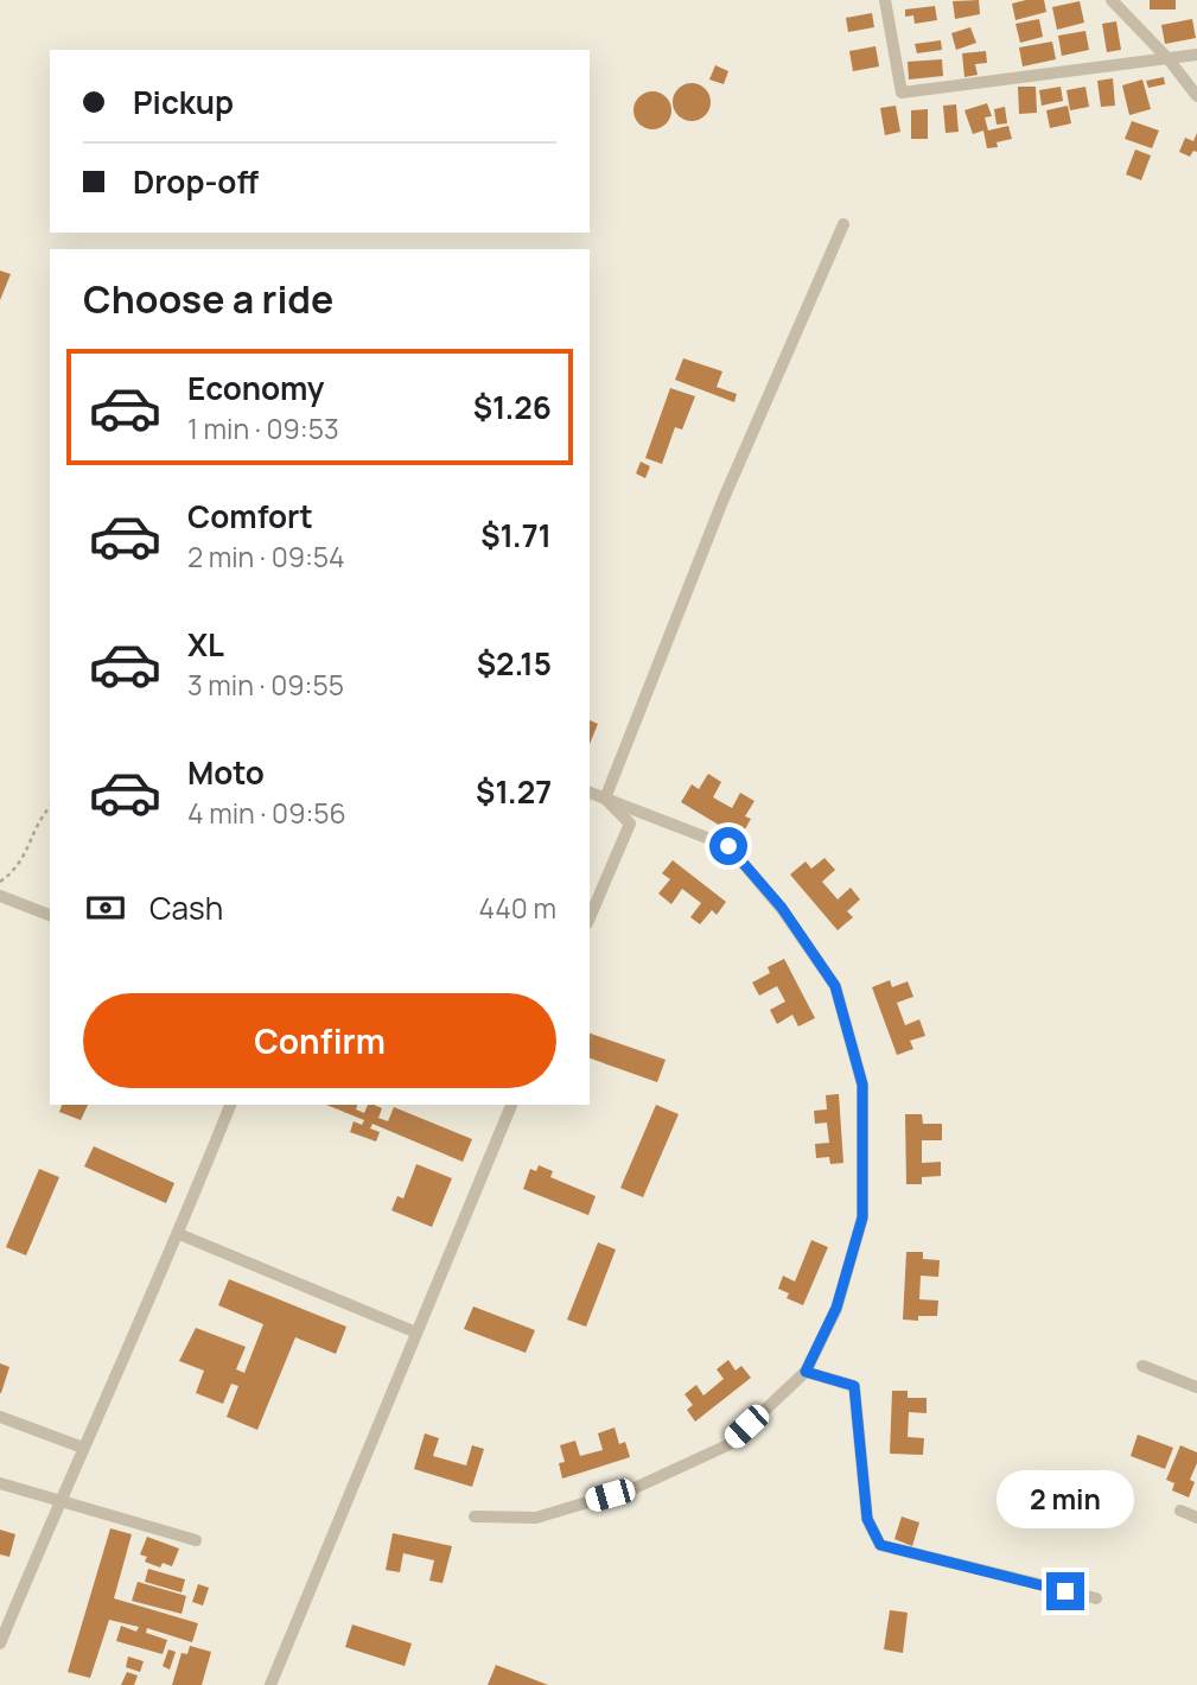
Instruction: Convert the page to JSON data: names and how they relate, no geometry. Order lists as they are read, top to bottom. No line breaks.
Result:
{"page":{"banner":["Pickup","Drop-off"],"heading":"Choose a ride","list":[{"name":"Economy","note":"1 min · 09:53","value":"$1.26"},{"name":"Comfort","note":"2 min · 09:54","value":"$1.71"},{"name":"XL","note":"3 min · 09:55","value":"$2.15"},{"name":"Moto","note":"4 min · 09:56","value":"$1.27"}],"pay":["Cash","440 m"],"buttons":"Confirm","bubble":"2 min"}}
